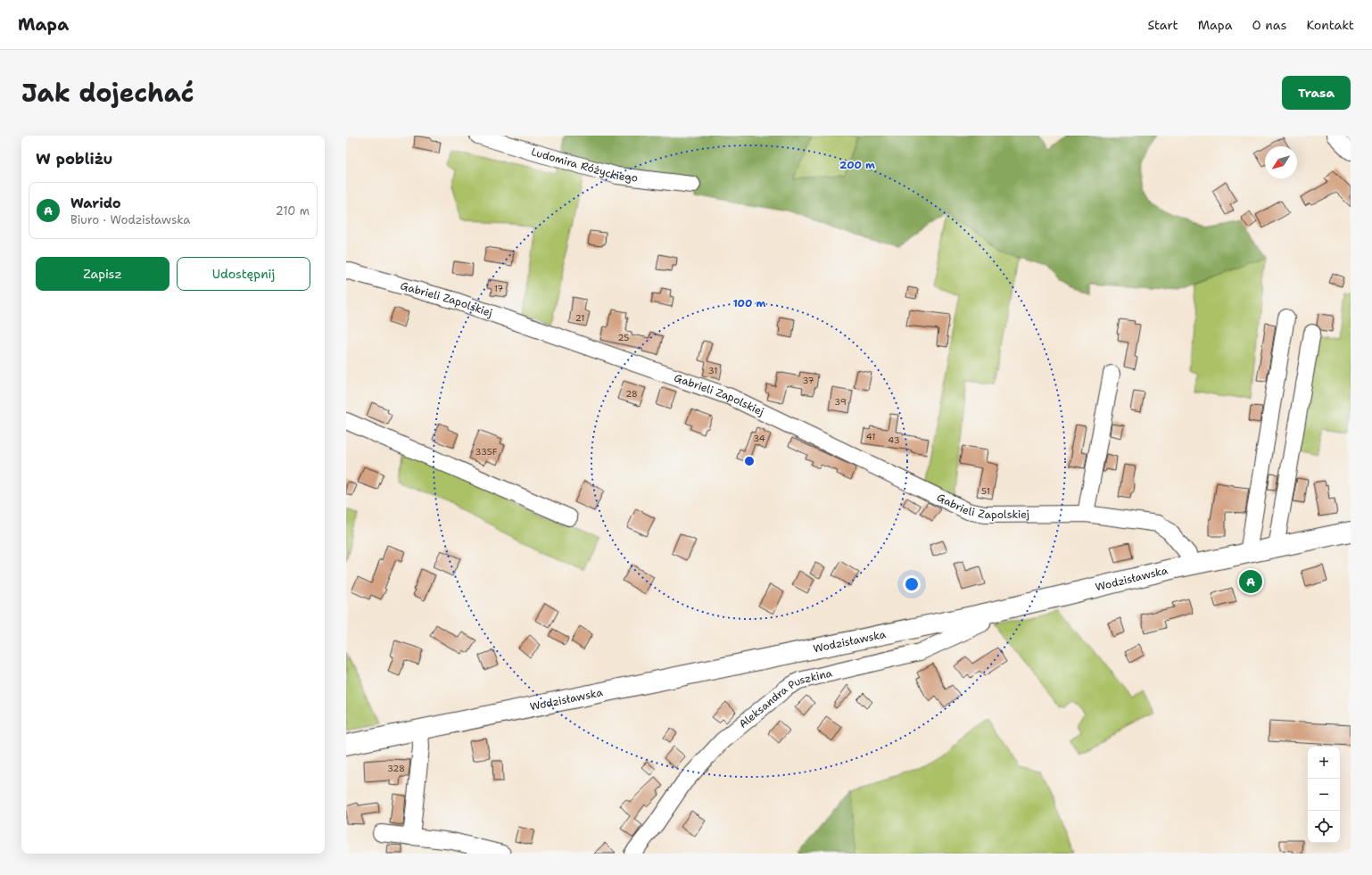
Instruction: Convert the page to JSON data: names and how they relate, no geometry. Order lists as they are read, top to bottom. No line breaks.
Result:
{"streets":{"main road":["Wodzisławska"],"street":["Ludomira Różyckiego","Gabrieli Zapolskiej","Aleksandra Puszkina"]},"crossings":[["Gabrieli Zapolskiej","Wodzisławska"],["Wodzisławska","Aleksandra Puszkina"]],"house_numbers":["17","21","25","31","37","28","39","41","34","43","335F","51","328"],"north":"bottom left","page":{"header":"Mapa","nav":["Start","Mapa","O nas","Kontakt"],"title":"Jak dojechać","buttons":["Trasa",["Zapisz","Udostępnij"]],"heading":"W pobliżu","list":[{"mark":"A","name":"Warido","note":"Biuro · Wodzisławska","value":"210 m"}],"pins":"A","map_buttons":["+","−"]},"rings":["200 m","100 m"]}
